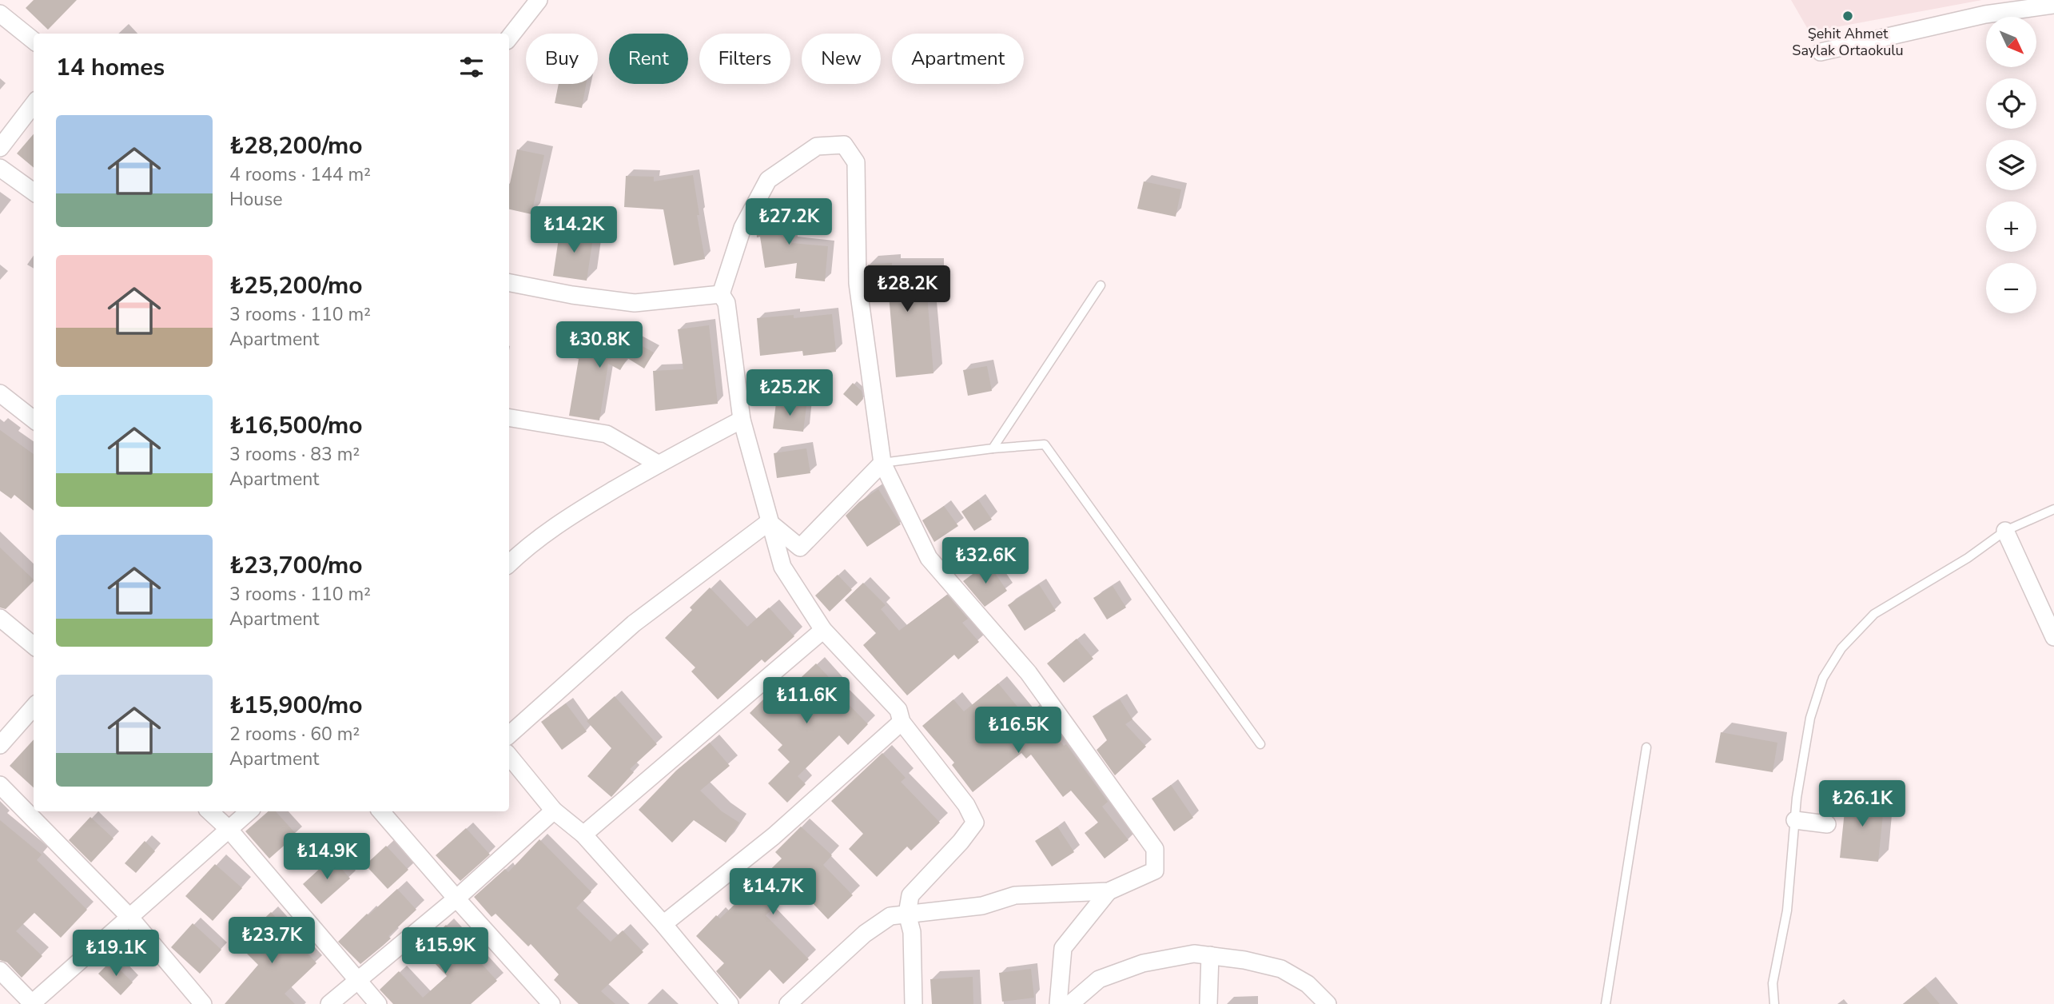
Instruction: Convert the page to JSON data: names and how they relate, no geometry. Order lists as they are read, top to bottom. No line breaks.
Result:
{"places":["Şehit Ahmet Saylak Ortaokulu"],"north":"bottom right","page":{"map_buttons":["+","−"],"chip":["Buy","Rent","Filters","New","Apartment"],"heading":"14 homes","list":[{"name":"₺28,200/mo","note":"4 rooms · 144 m² · House"},{"name":"₺25,200/mo","note":"3 rooms · 110 m² · Apartment"},{"name":"₺16,500/mo","note":"3 rooms · 83 m² · Apartment"},{"name":"₺23,700/mo","note":"3 rooms · 110 m² · Apartment"},{"name":"₺15,900/mo","note":"2 rooms · 60 m² · Apartment"}],"price":["₺27.2K","₺14.2K","₺28.2K","₺30.8K","₺25.2K","₺32.6K","₺11.6K","₺16.5K","₺26.1K","₺14.9K","₺14.7K","₺23.7K","₺15.9K","₺19.1K"]}}
